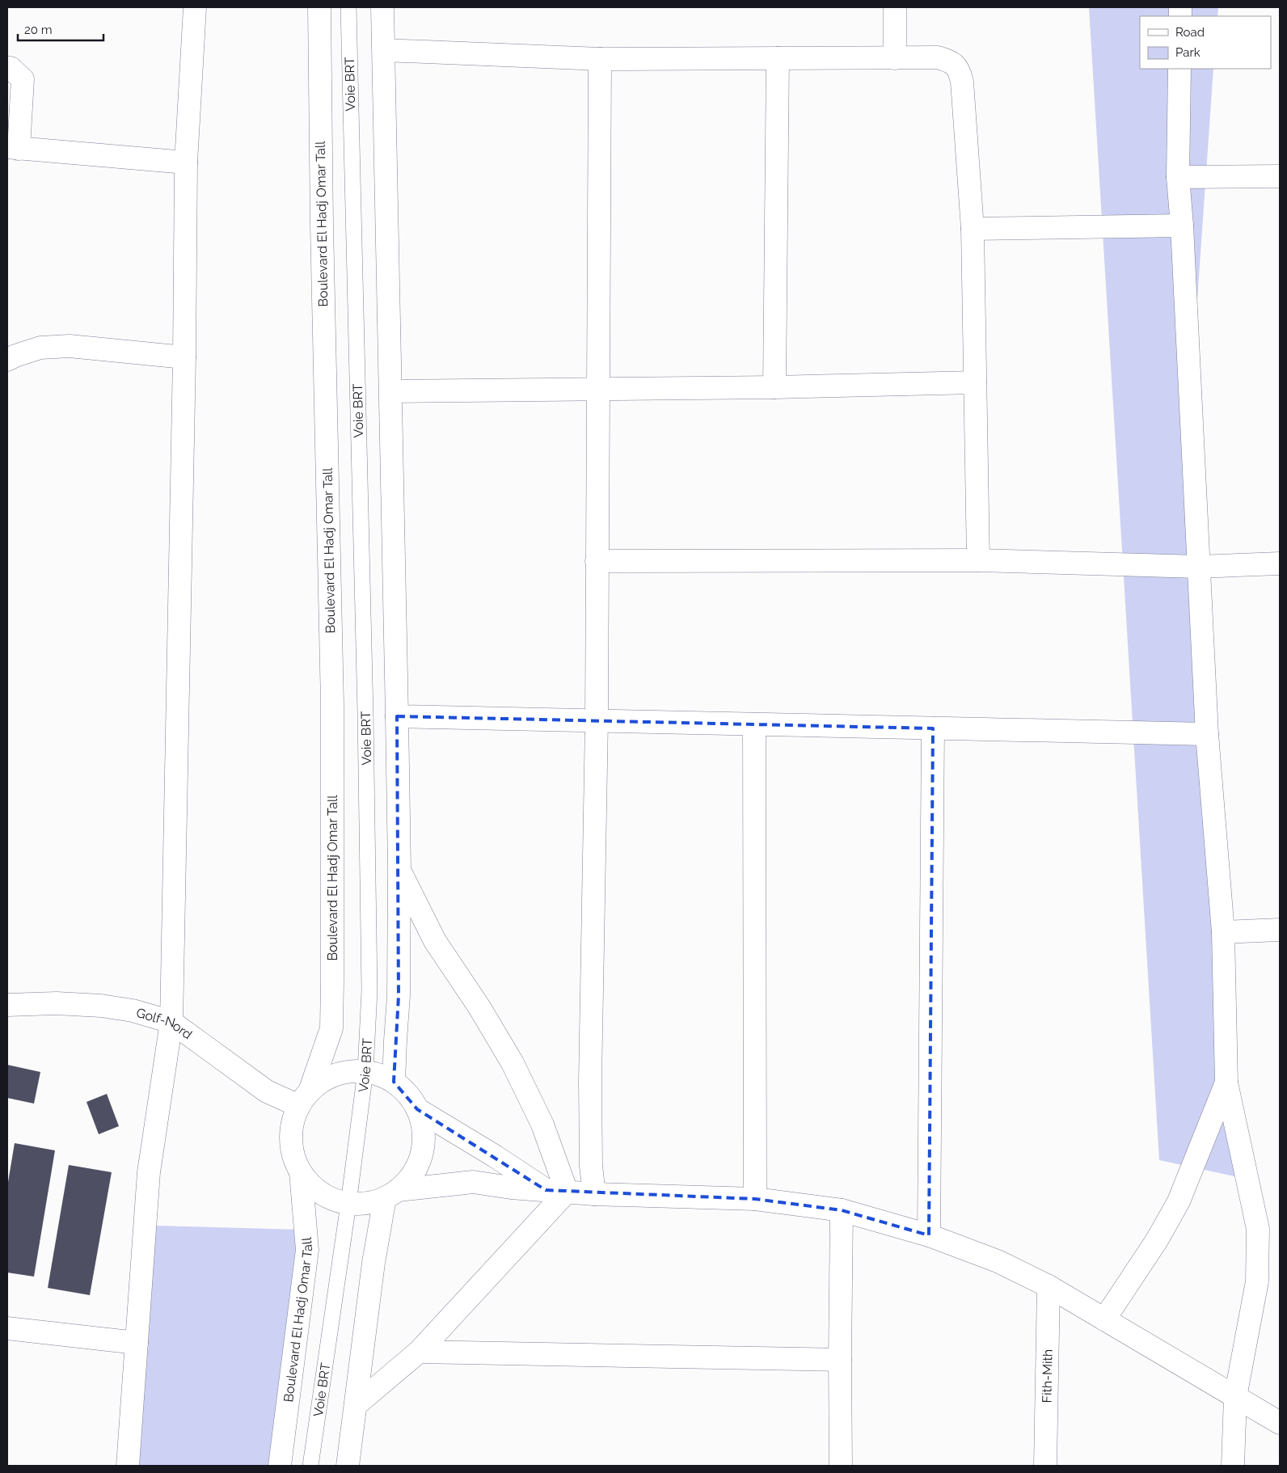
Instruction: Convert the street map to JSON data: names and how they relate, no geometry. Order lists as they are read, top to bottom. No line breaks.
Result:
{"streets":{"street":["Boulevard El Hadj Omar Tall","Golf-Nord","Fith-Mith"],"lane":["Voie BRT"]},"crossings":[["Voie BRT","Boulevard El Hadj Omar Tall"],["Boulevard El Hadj Omar Tall","Golf-Nord"],["Boulevard El Hadj Omar Tall","Fith-Mith"]],"legend":["Road","Park"],"scale_bar":"20 m"}
